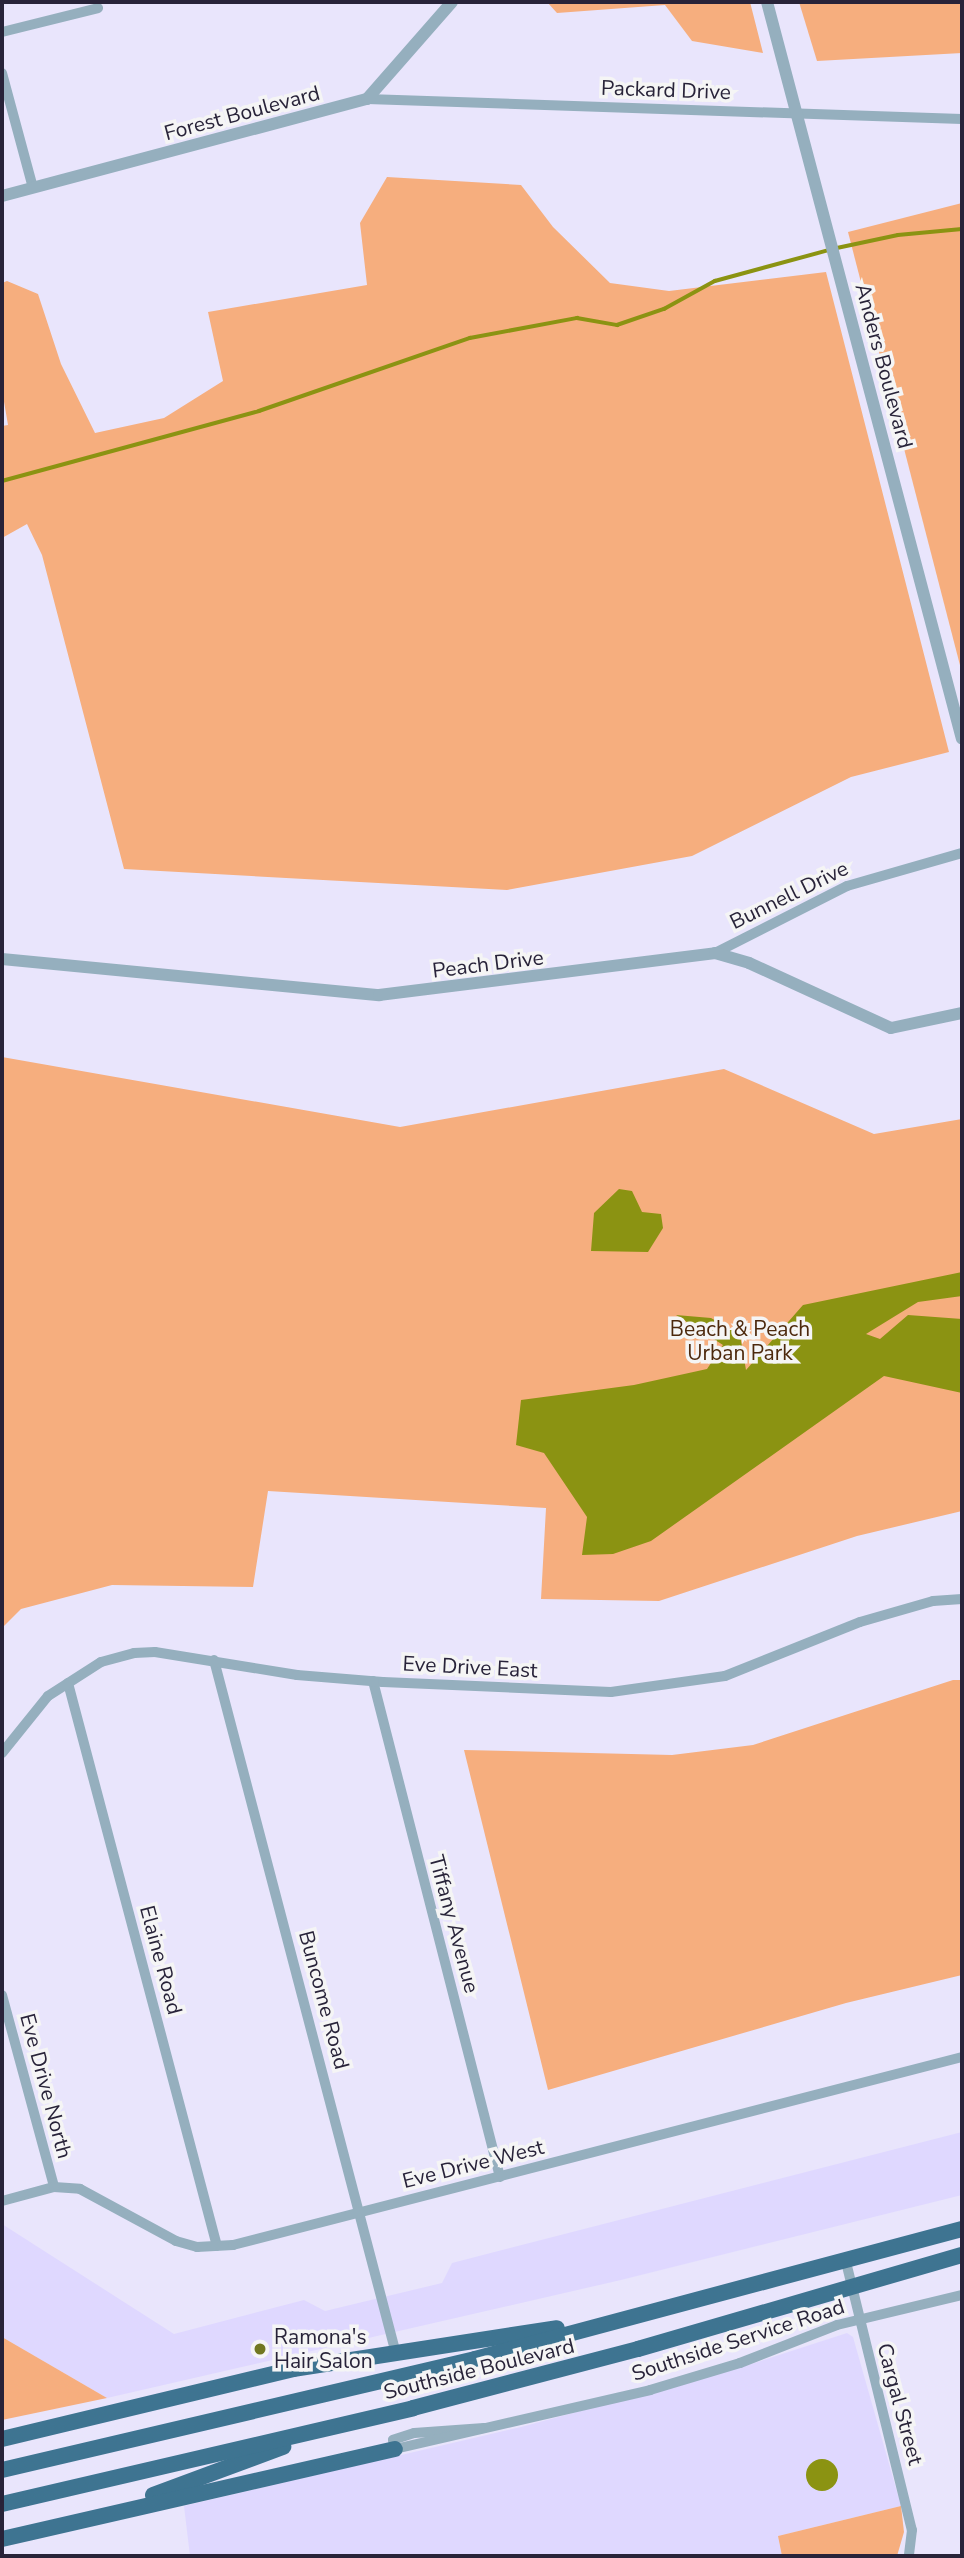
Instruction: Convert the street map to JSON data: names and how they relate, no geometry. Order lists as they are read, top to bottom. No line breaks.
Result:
{"streets":{"highway":["Southside Boulevard"],"street":["Packard Drive","Forest Boulevard","Anders Boulevard","Bunnell Drive","Peach Drive","Eve Drive East","Tiffany Avenue","Elaine Road","Buncome Road","Eve Drive North","Eve Drive West","Southside Service Road","Cargal Street"]},"crossings":[["Packard Drive","Forest Boulevard"],["Packard Drive","Anders Boulevard"],["Bunnell Drive","Peach Drive"],["Eve Drive East","Tiffany Avenue"],["Eve Drive East","Elaine Road"],["Eve Drive East","Buncome Road"],["Tiffany Avenue","Eve Drive West"],["Elaine Road","Eve Drive West"],["Buncome Road","Eve Drive West"],["Eve Drive North","Eve Drive West"],["Southside Service Road","Cargal Street"],["Southside Boulevard","Cargal Street"]],"parks":["Beach & Peach Urban Park"],"places":["Ramona's Hair Salon"]}
